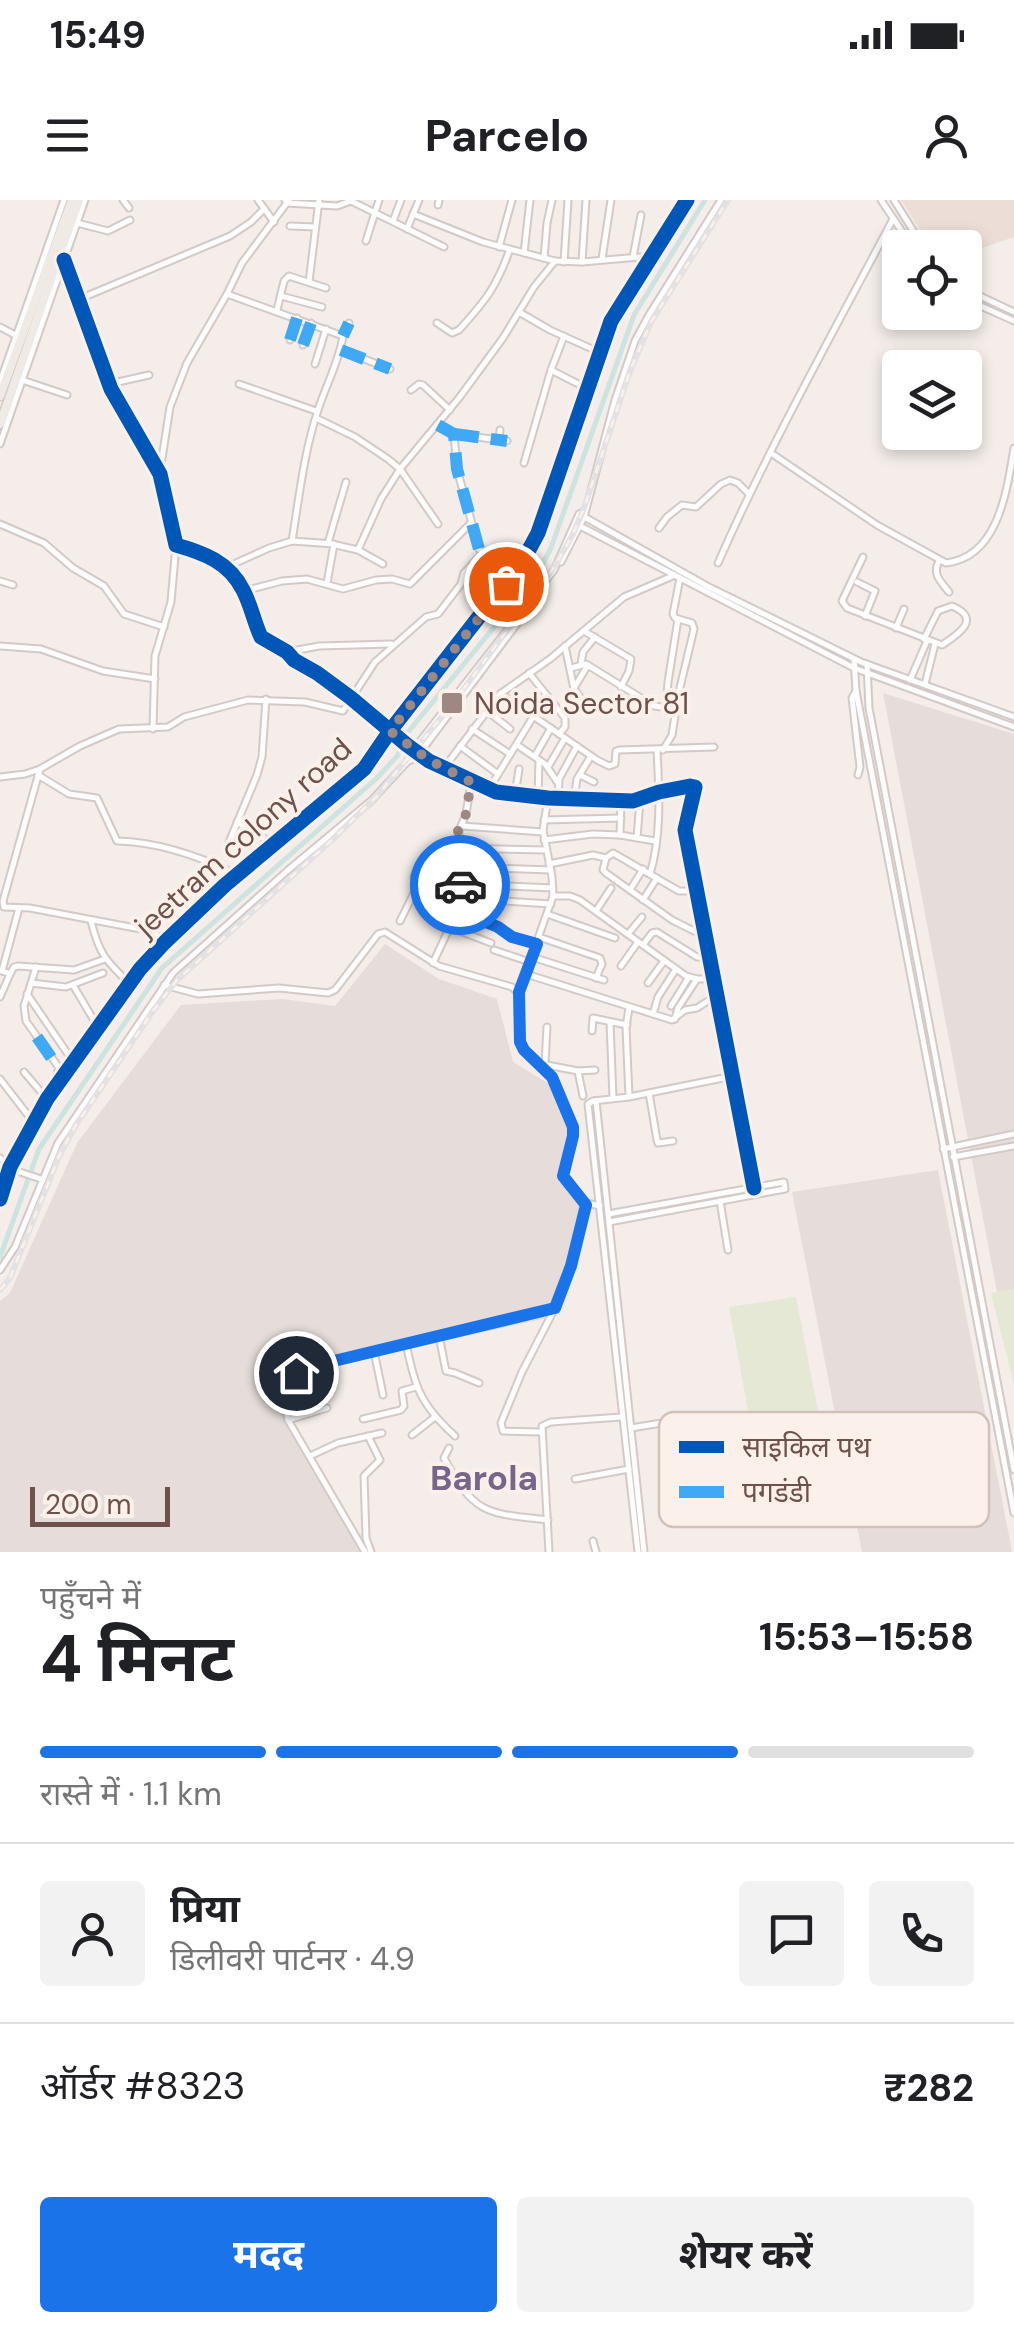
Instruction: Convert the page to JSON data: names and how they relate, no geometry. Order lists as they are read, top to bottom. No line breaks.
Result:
{"streets":{"street":["jeetram colony road"]},"districts":["Barola"],"places":{"transit":["Noida Sector 81"]},"legend":["साइकिल पथ","पगडंडी"],"scale_bar":"200 m","page":{"status":"15:49","header":"Parcelo","scale":"200 m","heading":["4 मिनट","पहुँचने में","15:53–15:58"],"panel":["प्रिया","डिलीवरी पार्टनर · 4.9","ऑर्डर #8323","₹282"],"bar":"रास्ते में · 1.1 km","buttons":["मदद","शेयर करें"]}}
